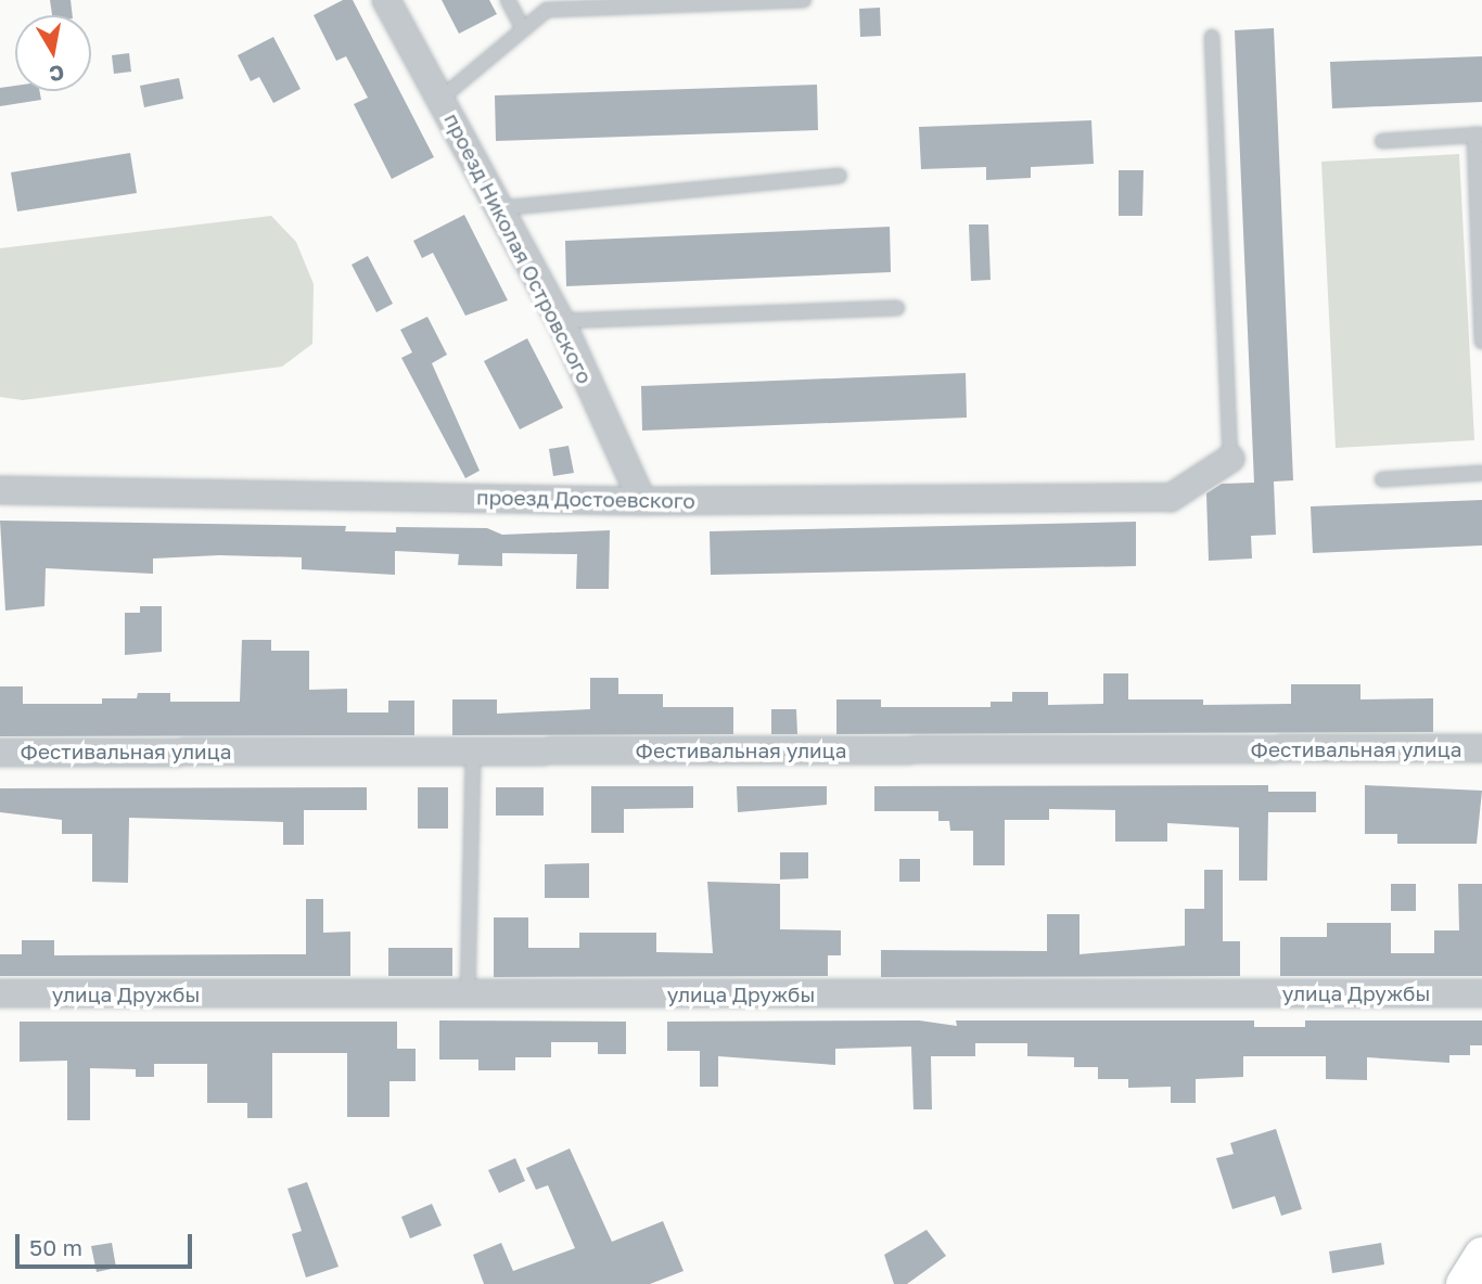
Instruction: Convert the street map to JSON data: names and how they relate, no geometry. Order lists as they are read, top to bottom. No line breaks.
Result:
{"streets":{"street":["проезд Николая Островского","проезд Достоевского","Фестивальная улица","улица Дружбы"]},"crossings":[["проезд Николая Островского","проезд Достоевского"]],"scale_bar":"50 m","north":"bottom"}
